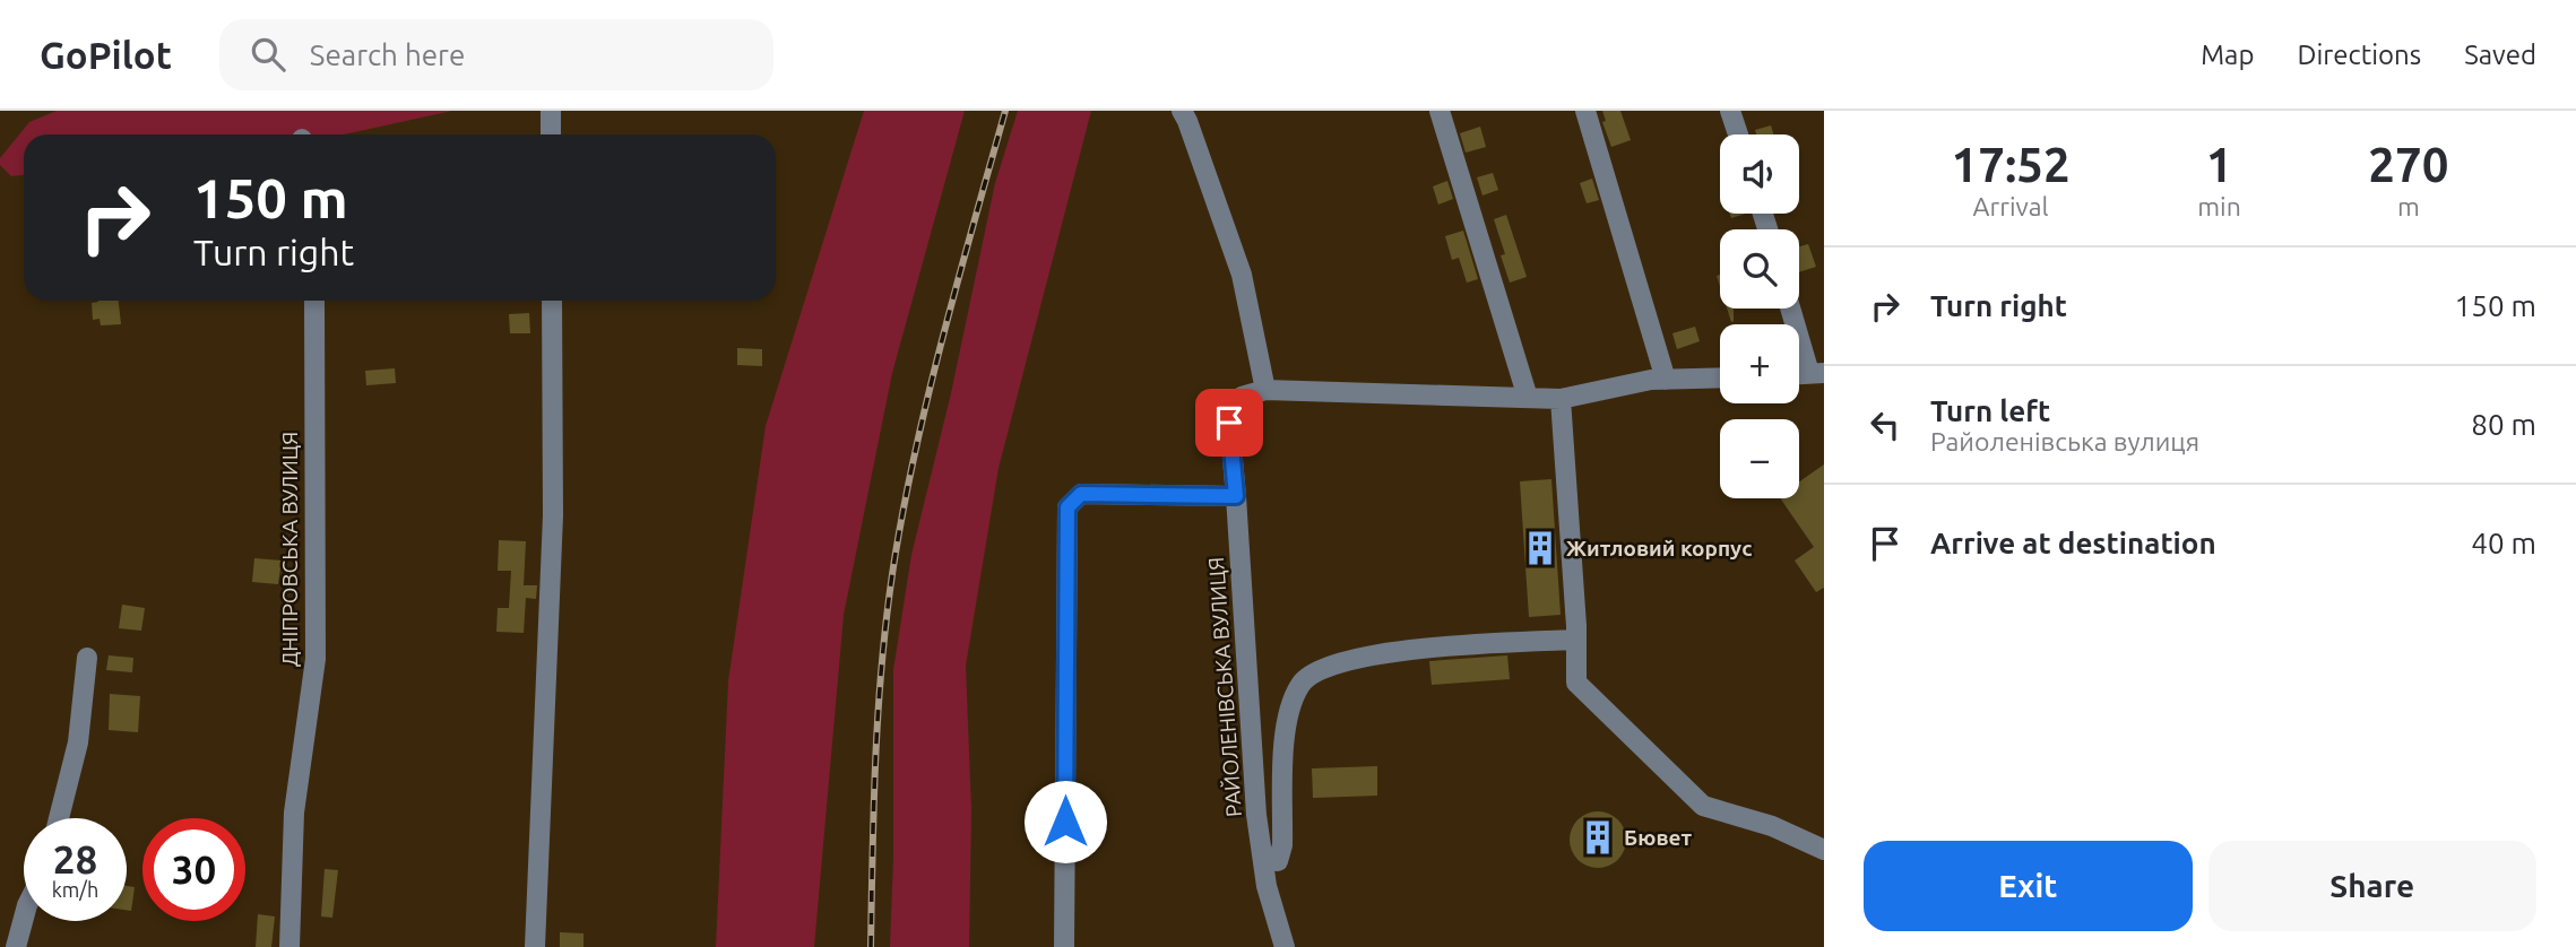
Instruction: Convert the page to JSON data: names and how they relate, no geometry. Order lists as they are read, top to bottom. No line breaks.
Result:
{"streets":{"street":["ДНІПРОВСЬКА ВУЛИЦЯ","РАЙОЛЕНІВСЬКА ВУЛИЦЯ"]},"places":{"building":["Житловий корпус","Бювет"]},"page":{"header":"GoPilot","search":"Search here","nav":["Map","Directions","Saved"],"eta":["17:52","Arrival","1","min","270","m"],"map_buttons":["+","−"],"turn":["150 m","Turn right"],"list":[{"name":"Turn right","value":"150 m"},{"name":"Turn left","note":"Райоленівська вулиця","value":"80 m"},{"name":"Arrive at destination","value":"40 m"}],"speed":"28 km/h","limit":"30","buttons":["Exit","Share"]}}
